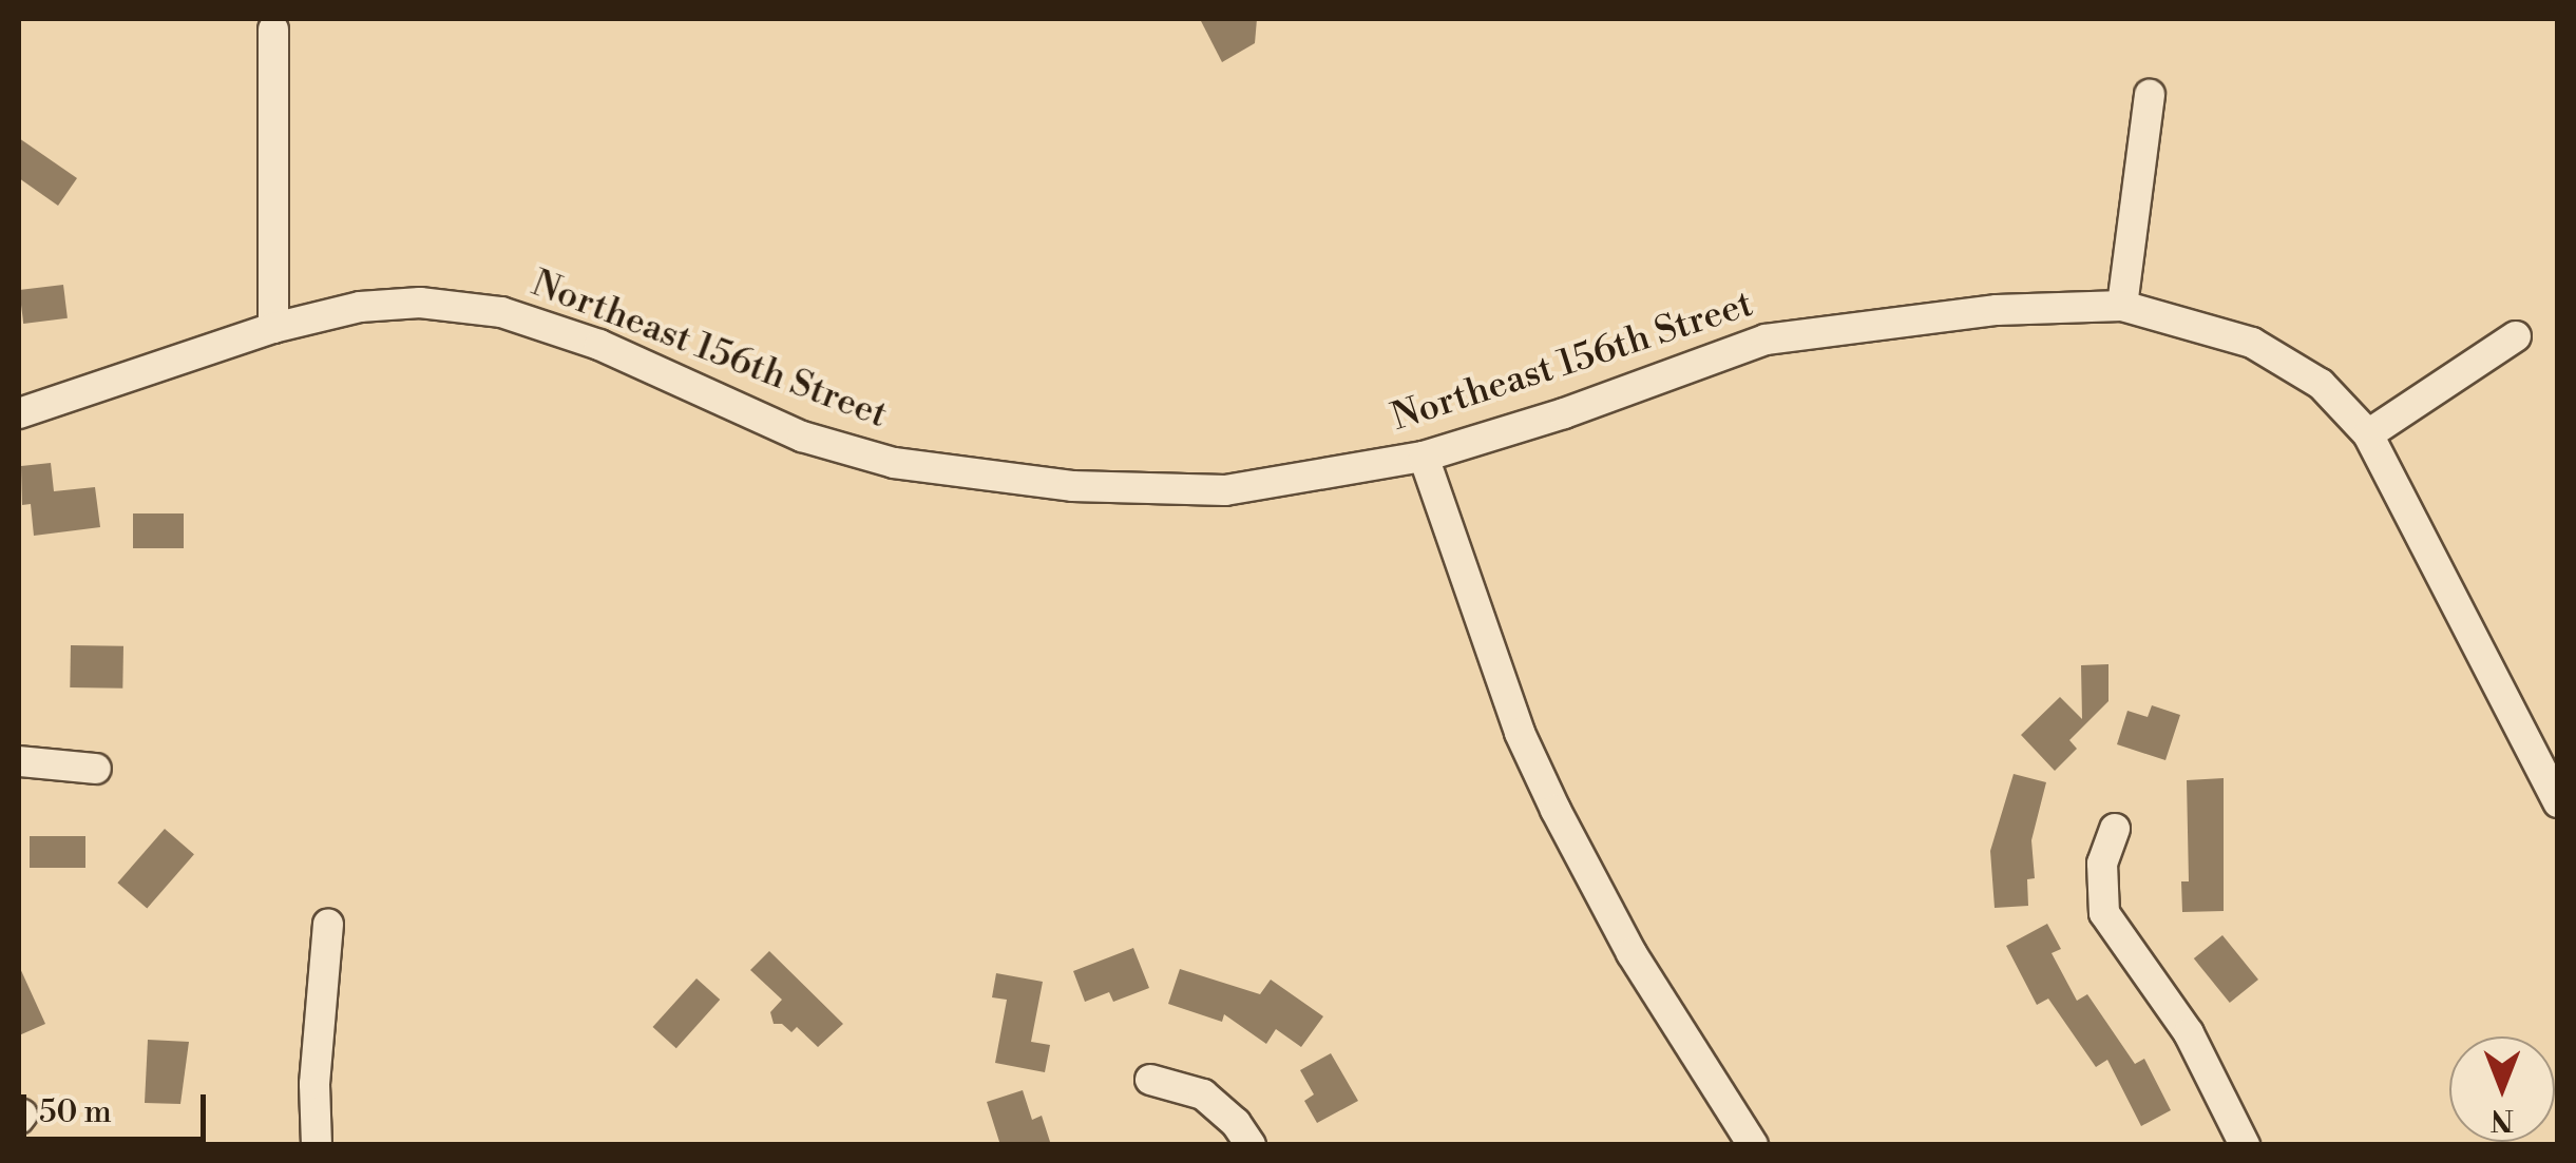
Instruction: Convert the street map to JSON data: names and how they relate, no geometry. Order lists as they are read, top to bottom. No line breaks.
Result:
{"streets":{"street":["Northeast 156th Street"]},"scale_bar":"50 m","north":"bottom"}
